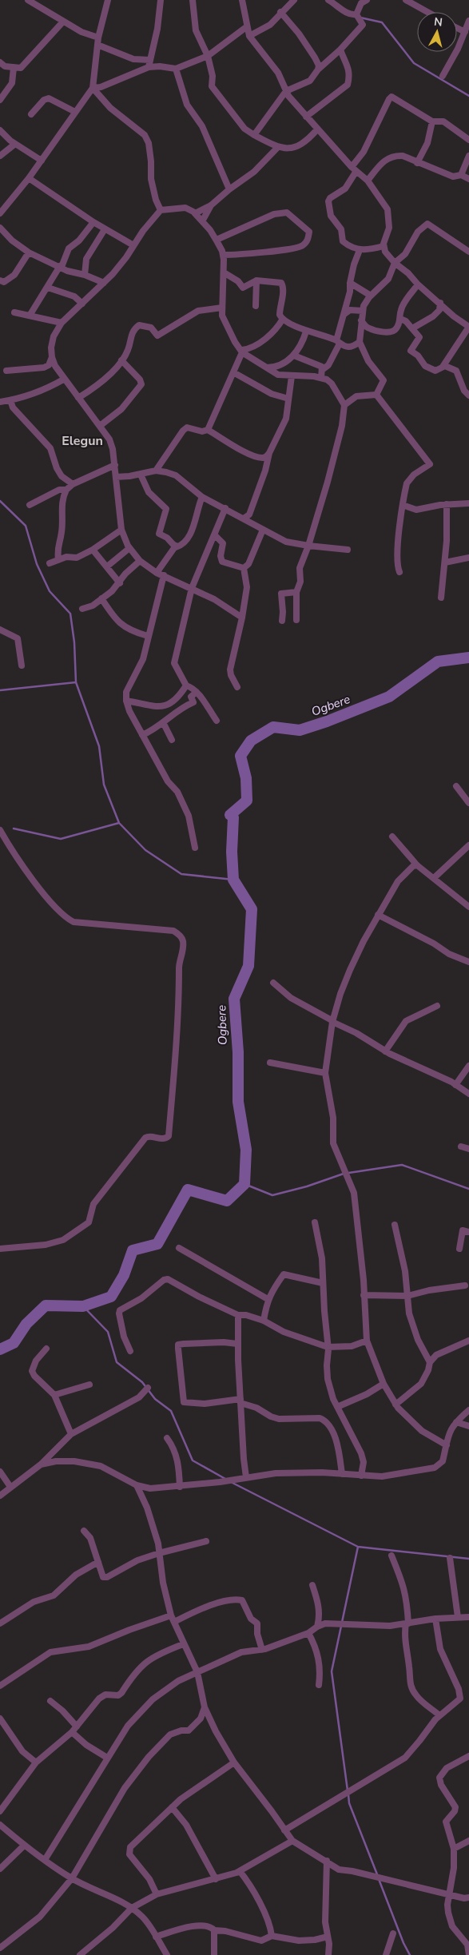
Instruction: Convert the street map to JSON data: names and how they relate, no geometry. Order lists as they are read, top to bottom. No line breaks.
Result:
{"districts":["Elegun"],"water":["Ogbere"],"north":"top"}
